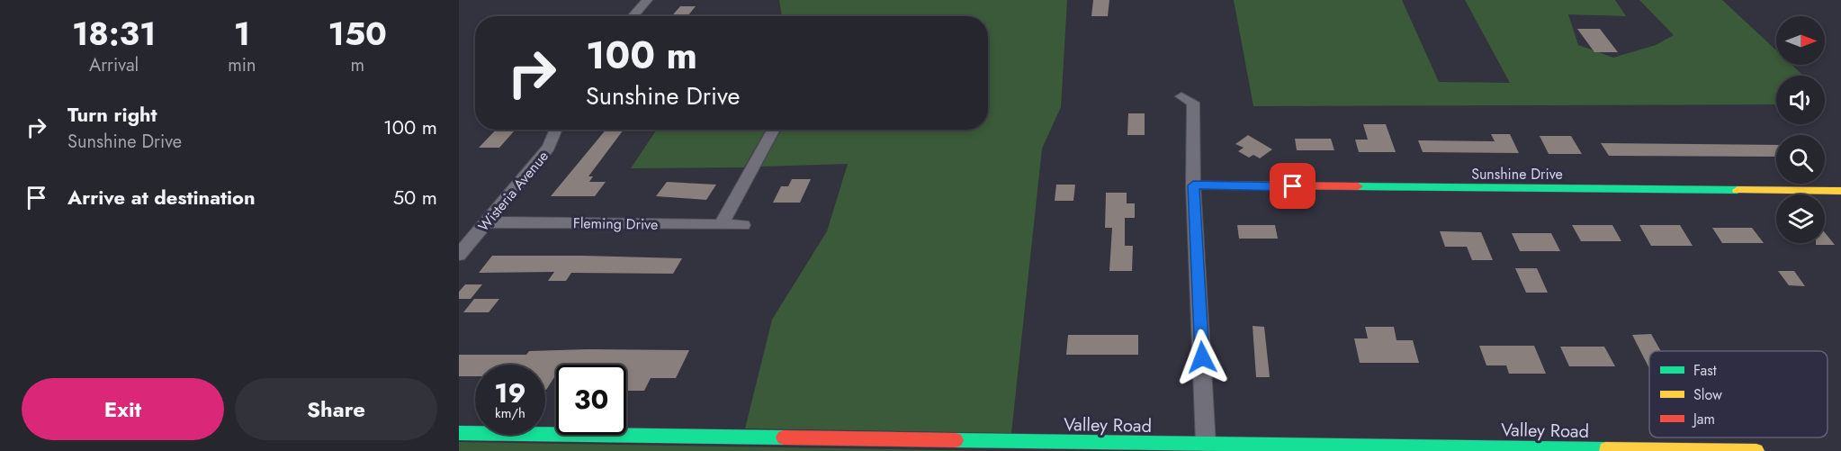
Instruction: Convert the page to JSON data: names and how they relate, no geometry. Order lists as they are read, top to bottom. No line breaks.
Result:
{"streets":{"street":["Sunshine Drive","Wisteria Avenue","Fleming Drive","Valley Road"]},"crossings":[["Wisteria Avenue","Fleming Drive"]],"legend":["Fast","Slow","Jam"],"north":"right","page":{"eta":["18:31","Arrival","1","min","150","m"],"turn":["100 m","Sunshine Drive"],"list":[{"name":"Turn right","note":"Sunshine Drive","value":"100 m"},{"name":"Arrive at destination","value":"50 m"}],"speed":"19 km/h","limit":"30","buttons":["Exit","Share"]}}
